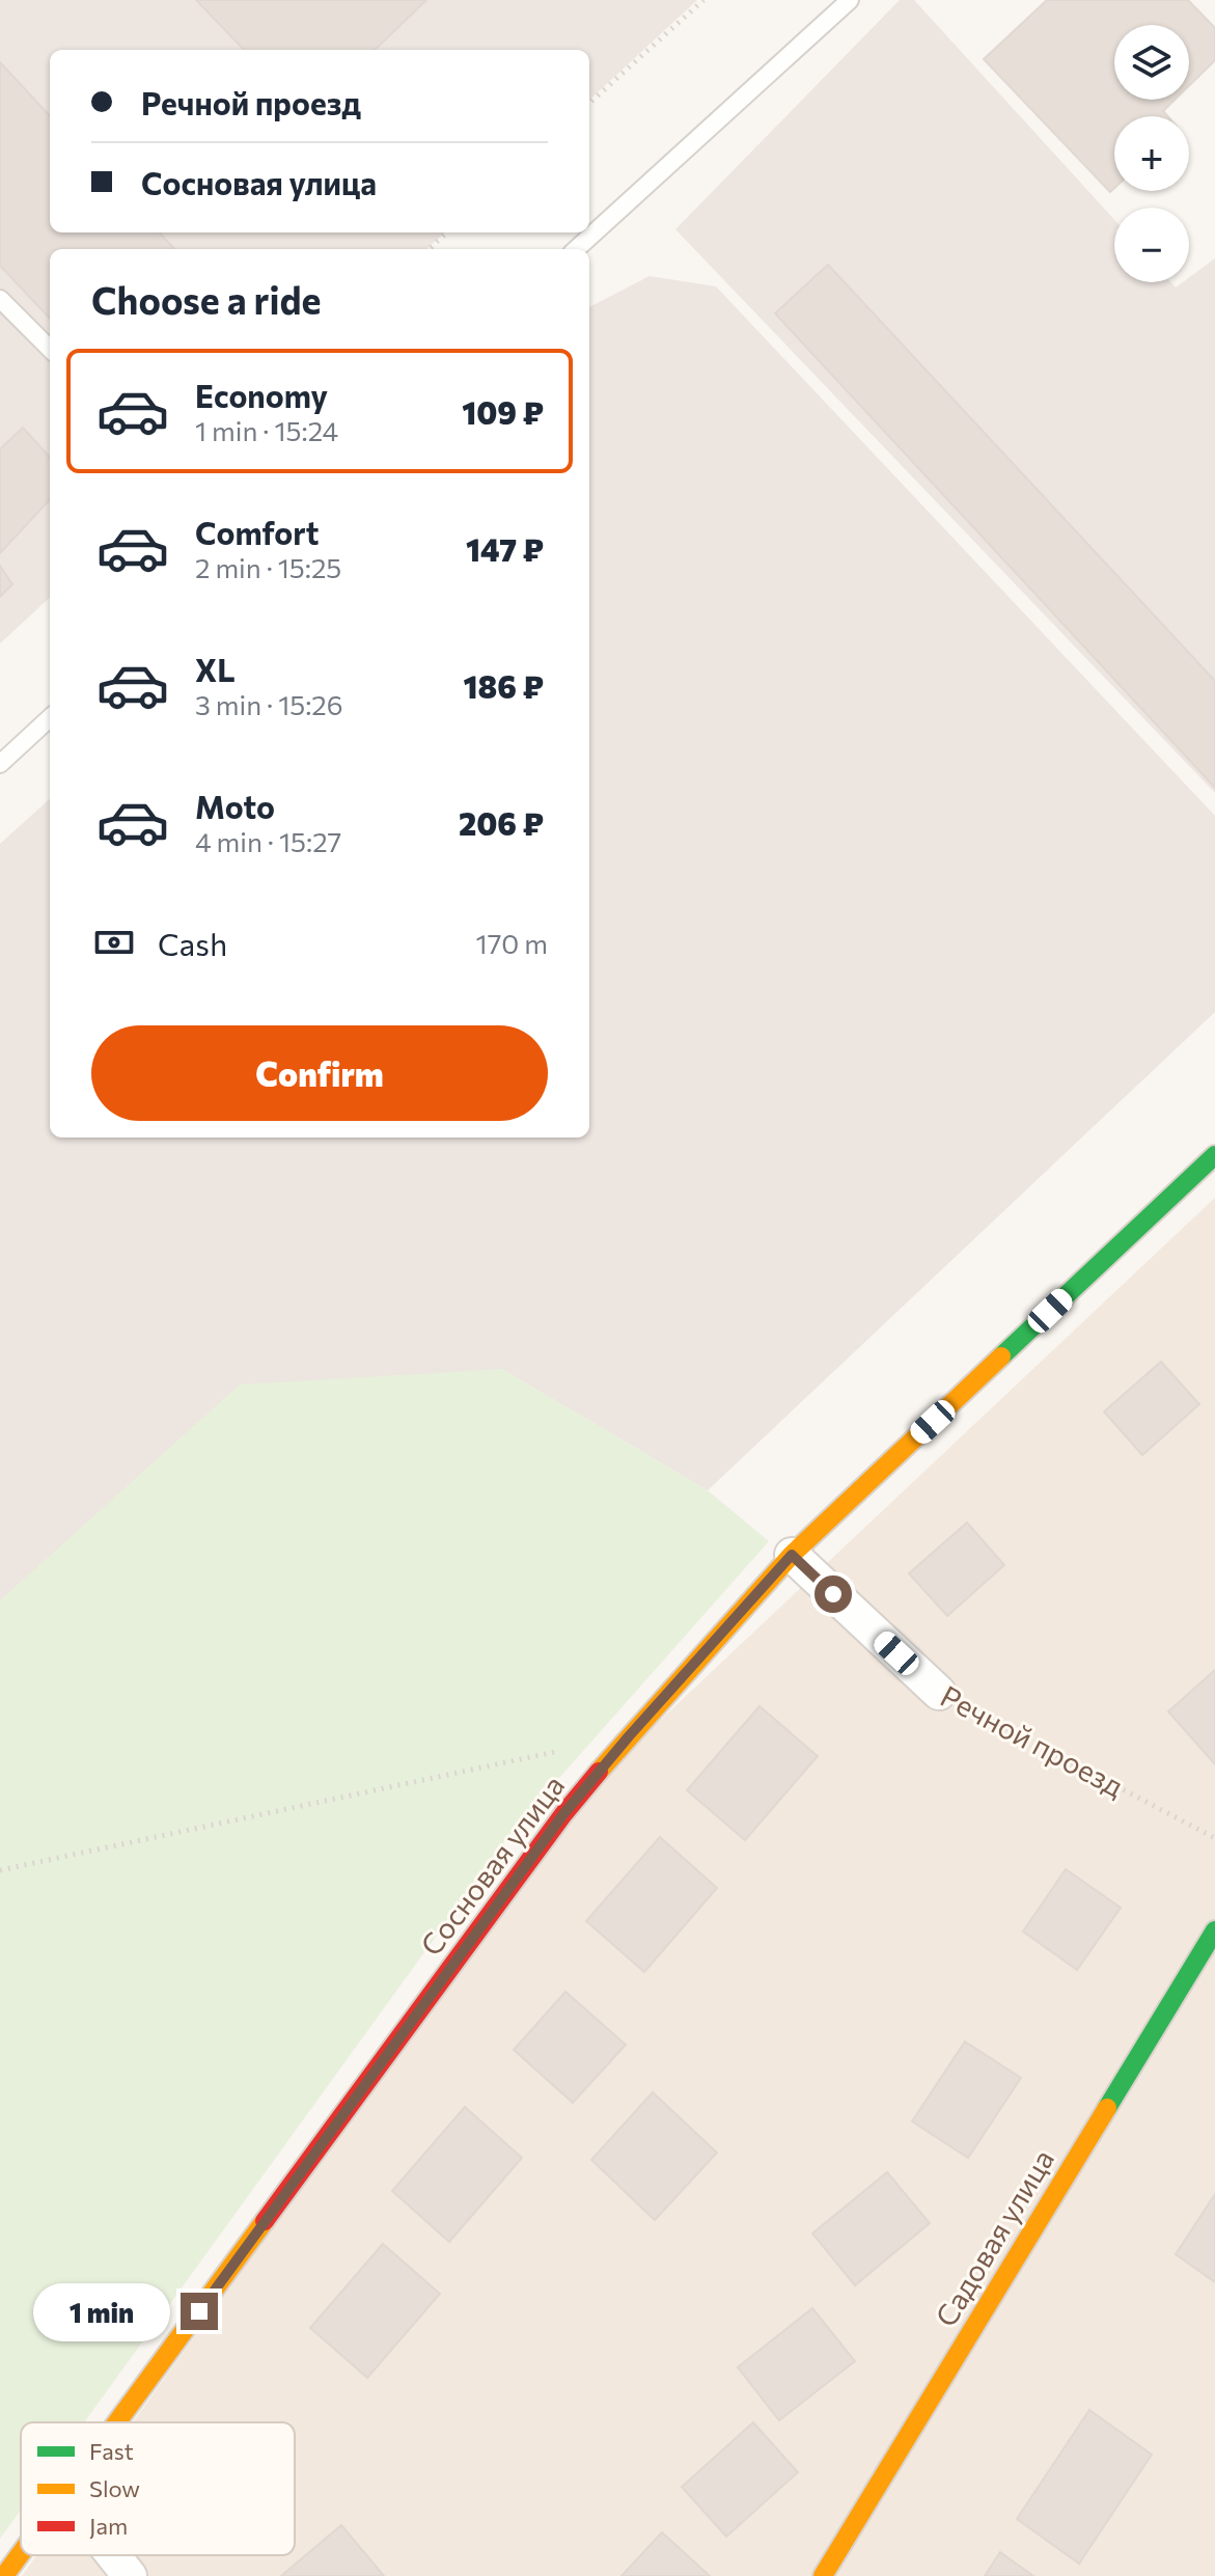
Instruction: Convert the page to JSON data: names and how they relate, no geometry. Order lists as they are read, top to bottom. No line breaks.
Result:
{"streets":{"street":["Речной проезд","Сосновая улица","Садовая улица"]},"crossings":[["Речной проезд","Сосновая улица"]],"legend":["Fast","Slow","Jam"],"page":{"map_buttons":["+","−"],"banner":["Речной проезд","Сосновая улица"],"heading":"Choose a ride","list":[{"name":"Economy","note":"1 min · 15:24","value":"109 ₽"},{"name":"Comfort","note":"2 min · 15:25","value":"147 ₽"},{"name":"XL","note":"3 min · 15:26","value":"186 ₽"},{"name":"Moto","note":"4 min · 15:27","value":"206 ₽"}],"pay":["Cash","170 m"],"buttons":"Confirm","bubble":"1 min"}}
